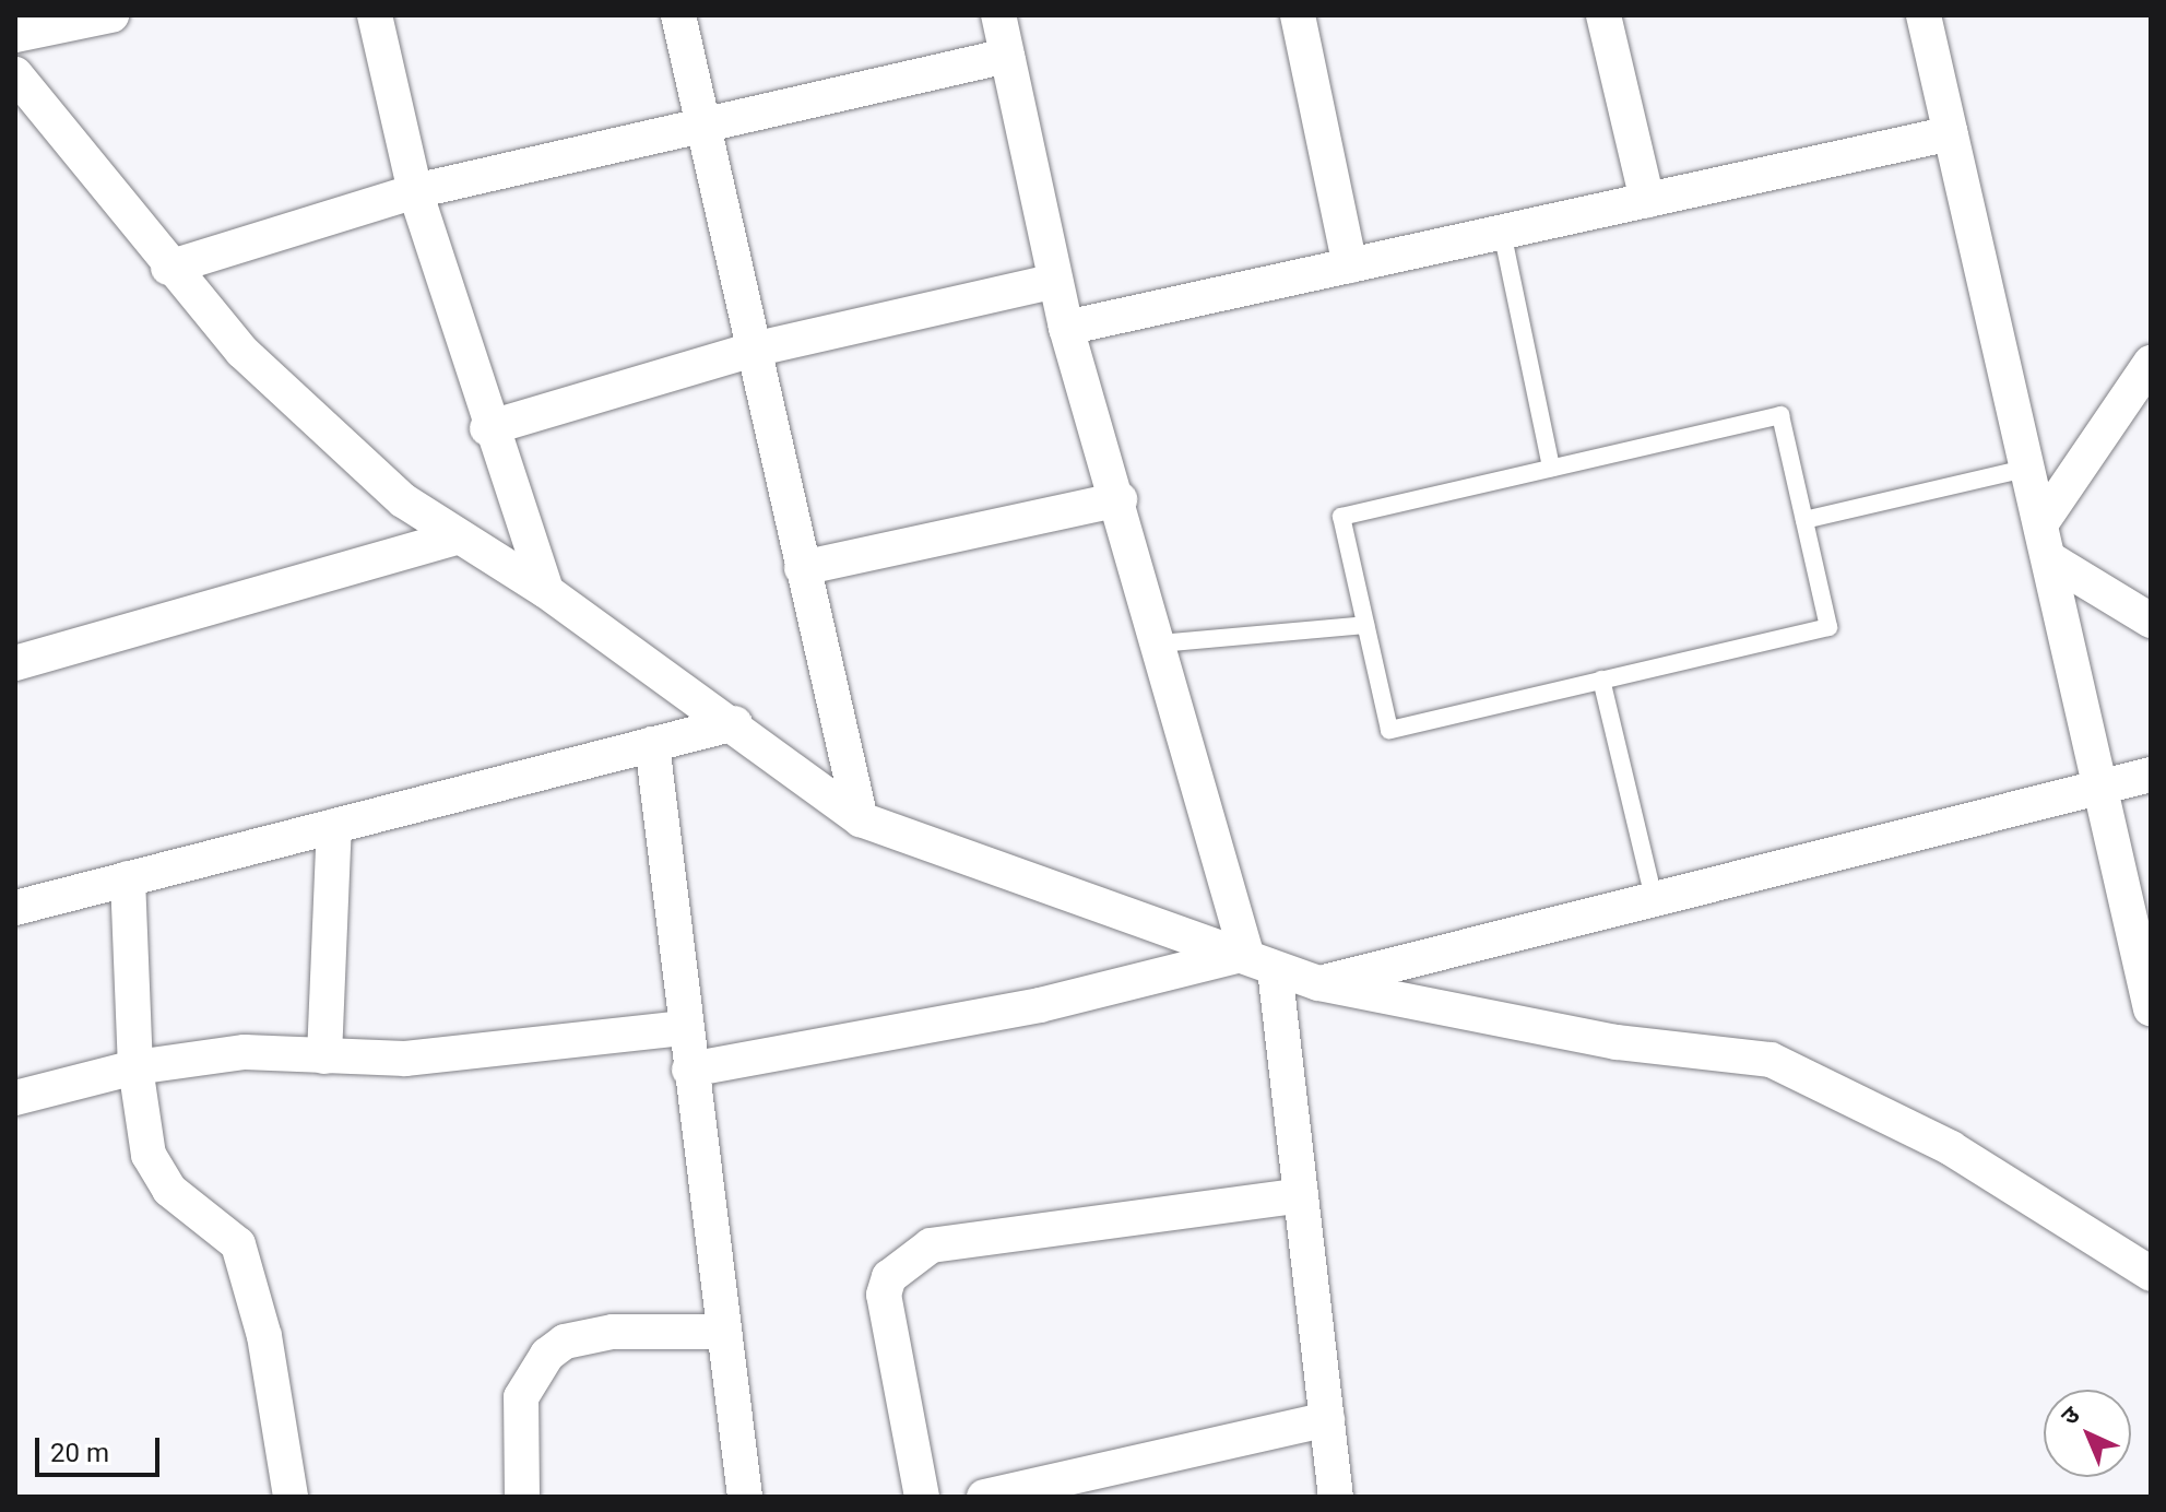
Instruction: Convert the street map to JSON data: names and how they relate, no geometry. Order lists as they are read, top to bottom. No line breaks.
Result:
{"scale_bar":"20 m","north":"top left"}
